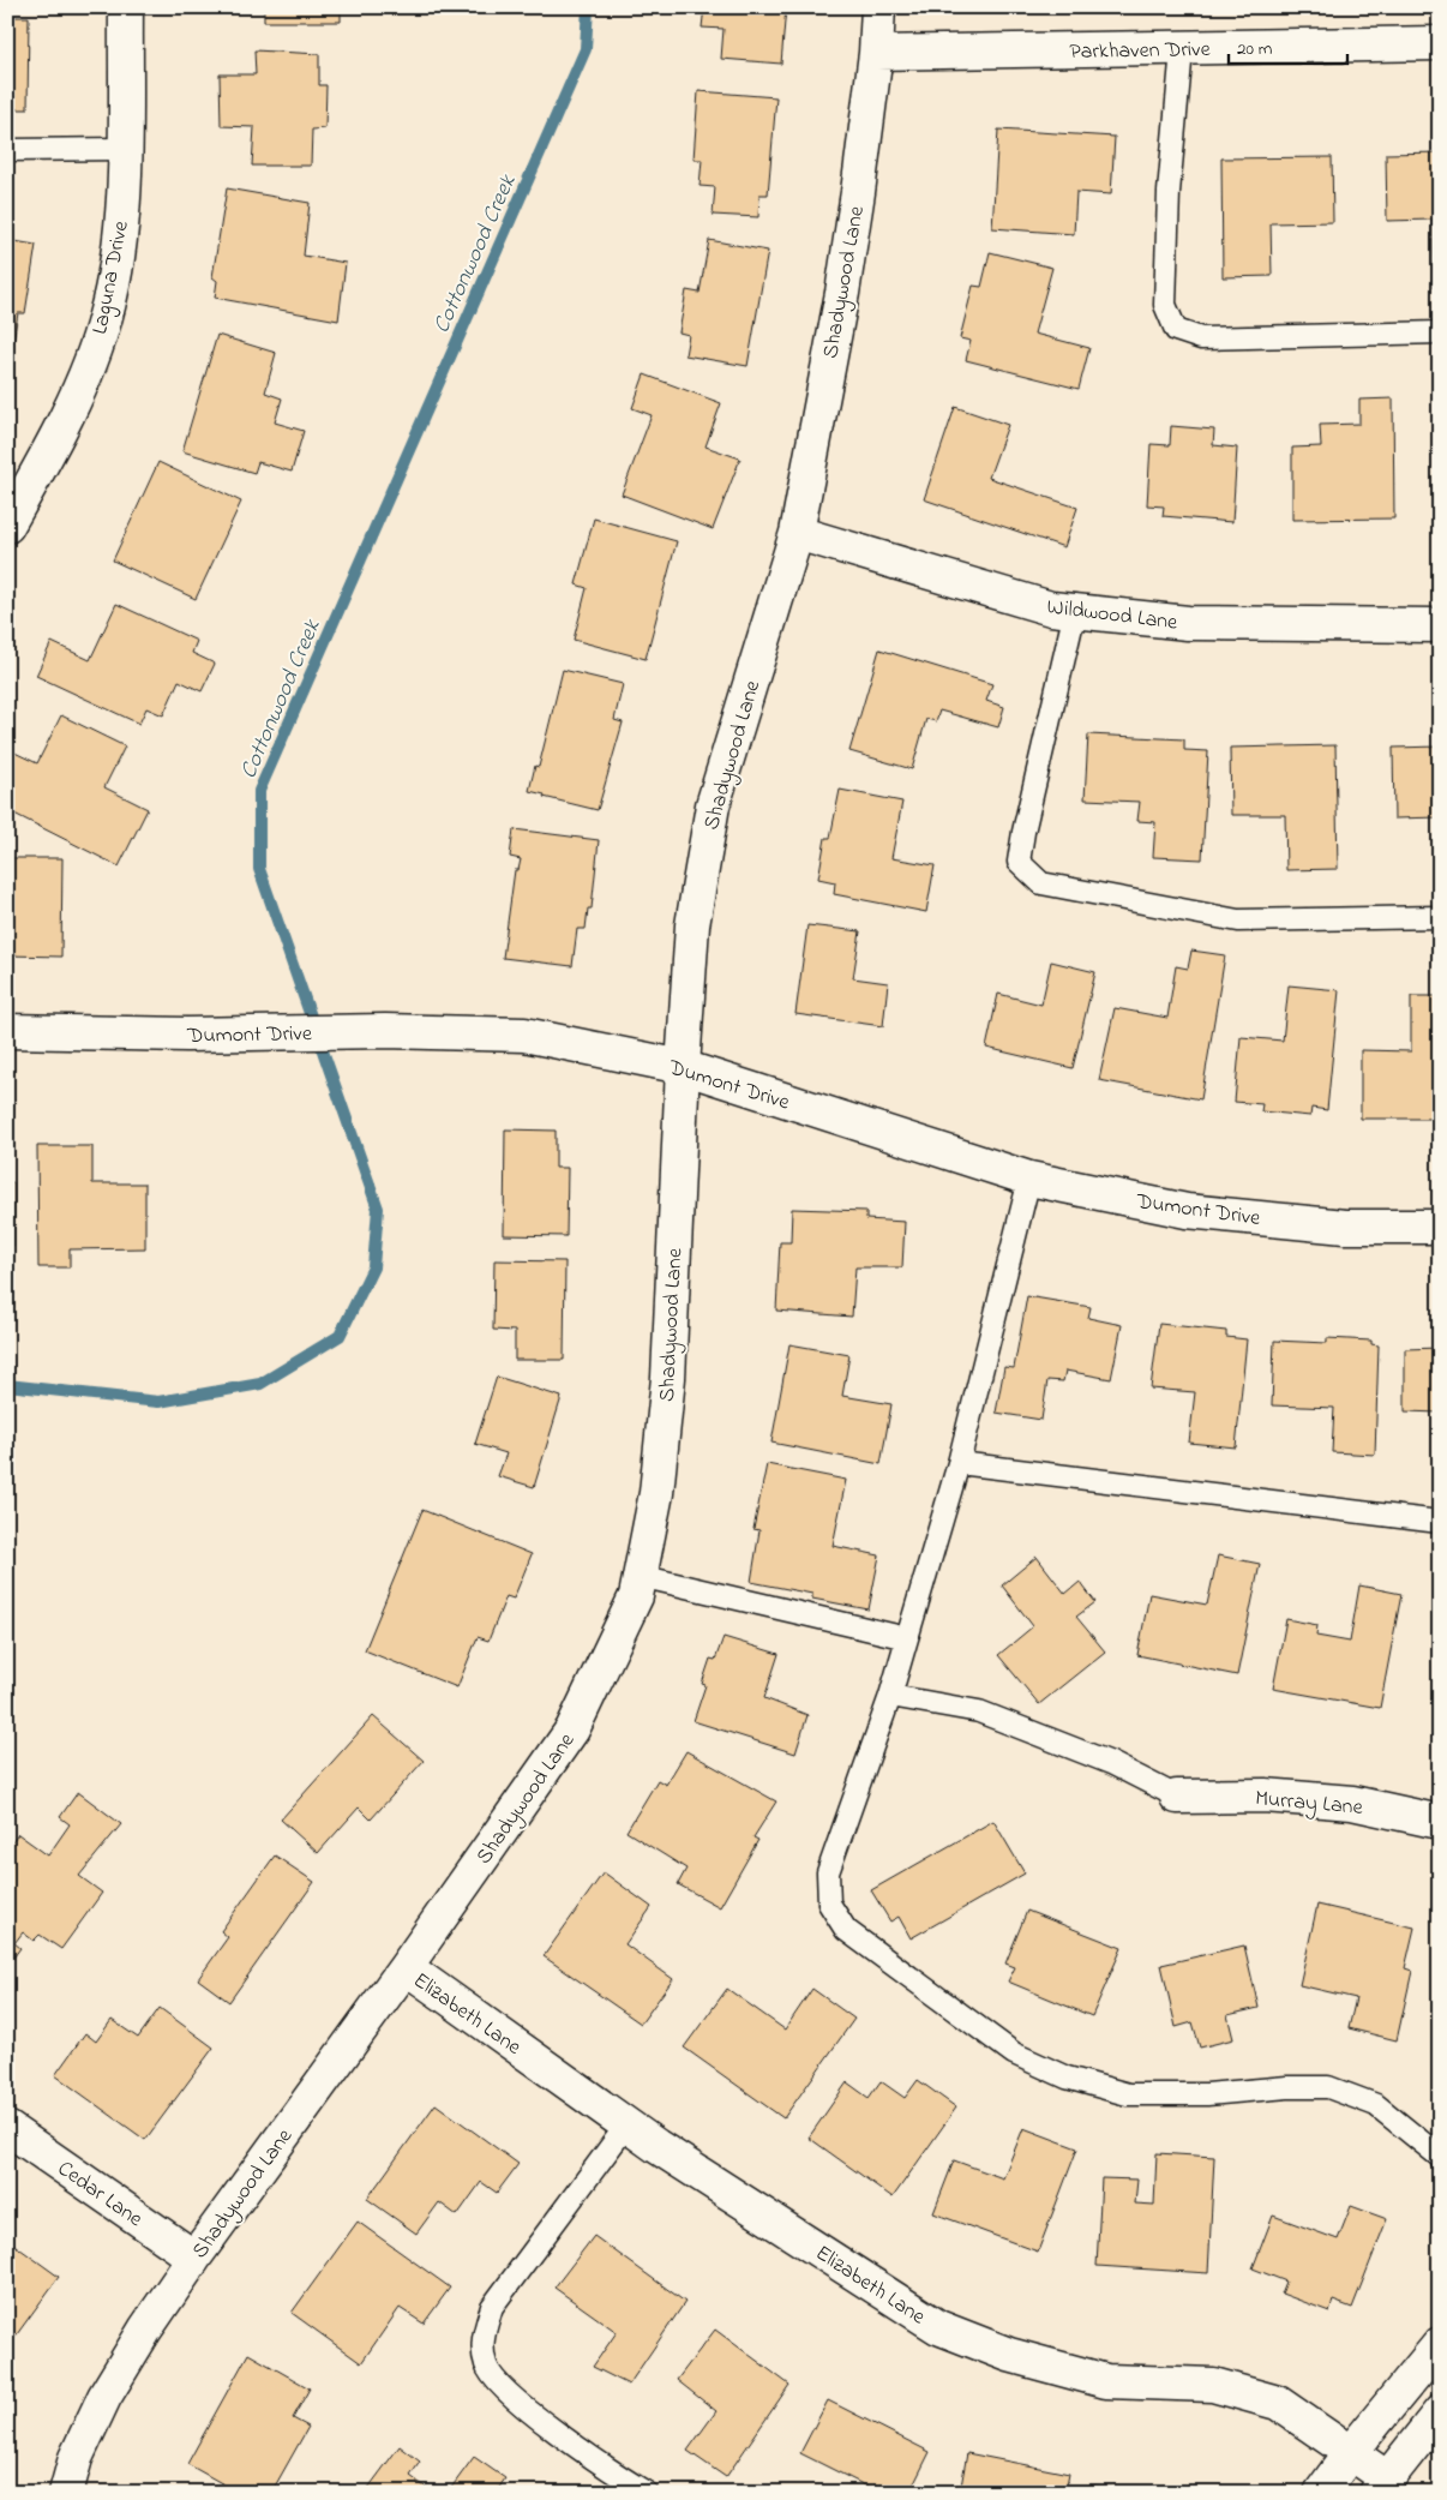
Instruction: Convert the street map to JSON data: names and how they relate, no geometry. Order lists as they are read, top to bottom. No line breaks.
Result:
{"streets":{"street":["Parkhaven Drive","Laguna Drive","Shadywood Lane","Wildwood Lane","Dumont Drive","Murray Lane","Elizabeth Lane","Cedar Lane"]},"crossings":[["Parkhaven Drive","Shadywood Lane"],["Shadywood Lane","Wildwood Lane"],["Shadywood Lane","Dumont Drive"],["Shadywood Lane","Elizabeth Lane"],["Shadywood Lane","Cedar Lane"]],"water":["Cottonwood Creek"],"scale_bar":"20 m"}
